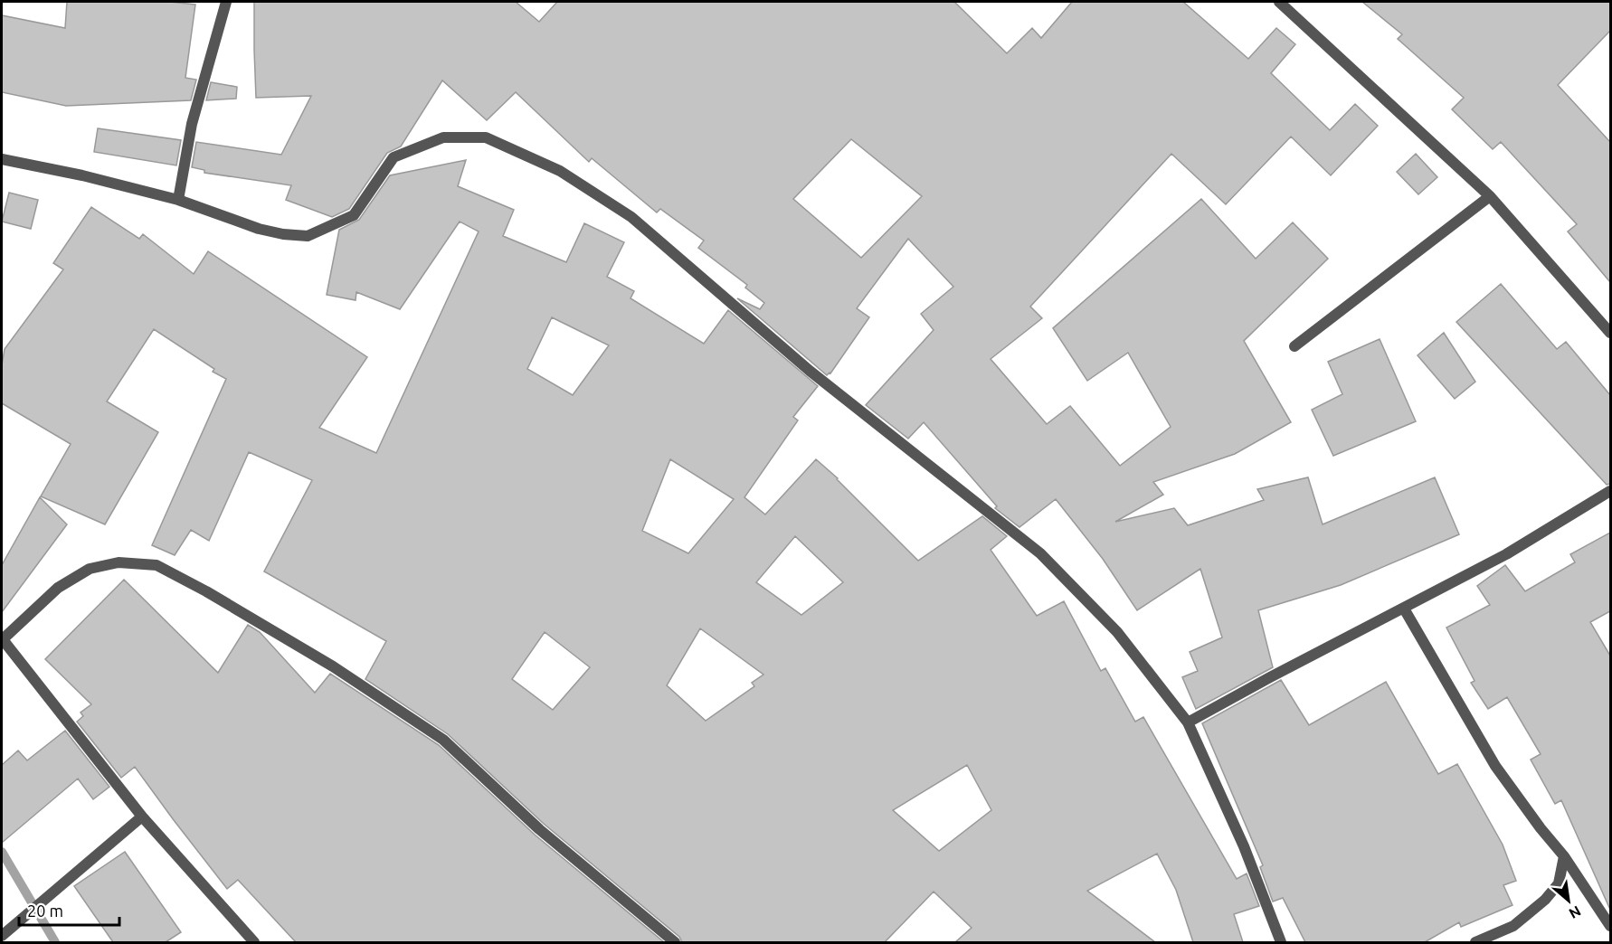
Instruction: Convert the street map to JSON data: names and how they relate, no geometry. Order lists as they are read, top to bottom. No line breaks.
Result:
{"scale_bar":"20 m","north":"bottom right"}
